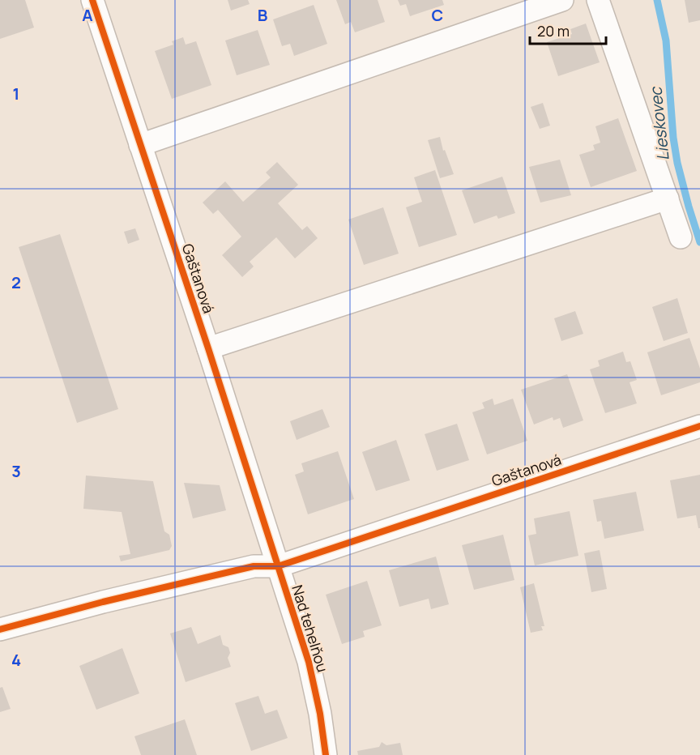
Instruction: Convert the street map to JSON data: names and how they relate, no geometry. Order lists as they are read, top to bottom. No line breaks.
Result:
{"streets":{"street":["Gaštanová","Nad tehelňou"]},"crossings":[["Gaštanová","Nad tehelňou"]],"water":["Lieskovec"],"scale_bar":"20 m","grid":{"columns":["A","B","C"],"rows":["1","2","3","4"]}}
